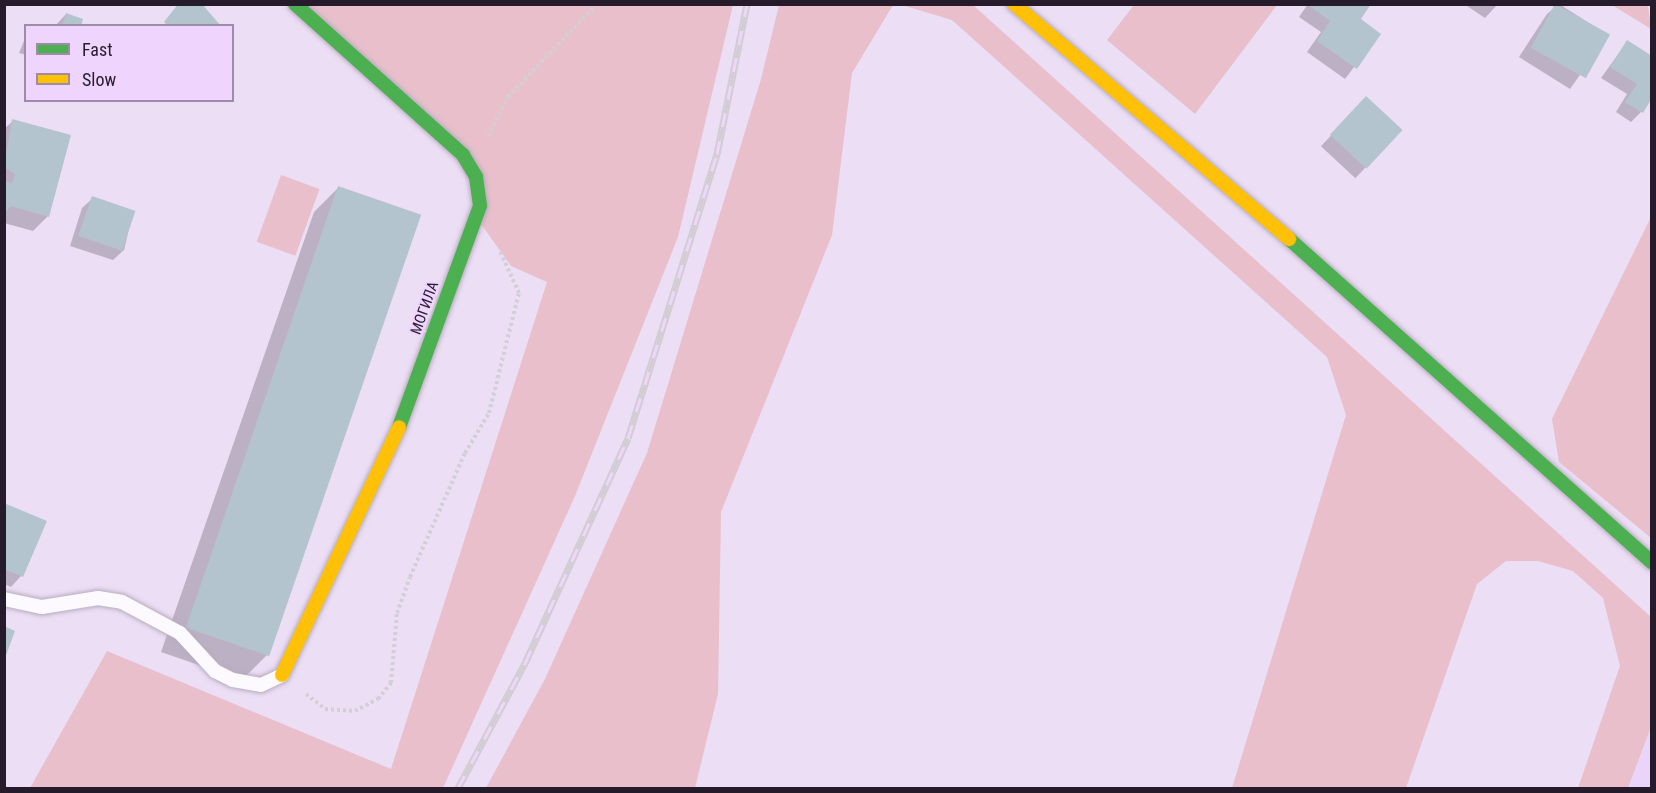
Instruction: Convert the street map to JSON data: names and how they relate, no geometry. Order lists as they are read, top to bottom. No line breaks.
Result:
{"streets":{"street":["МОГИЛА"]},"legend":["Fast","Slow"]}
